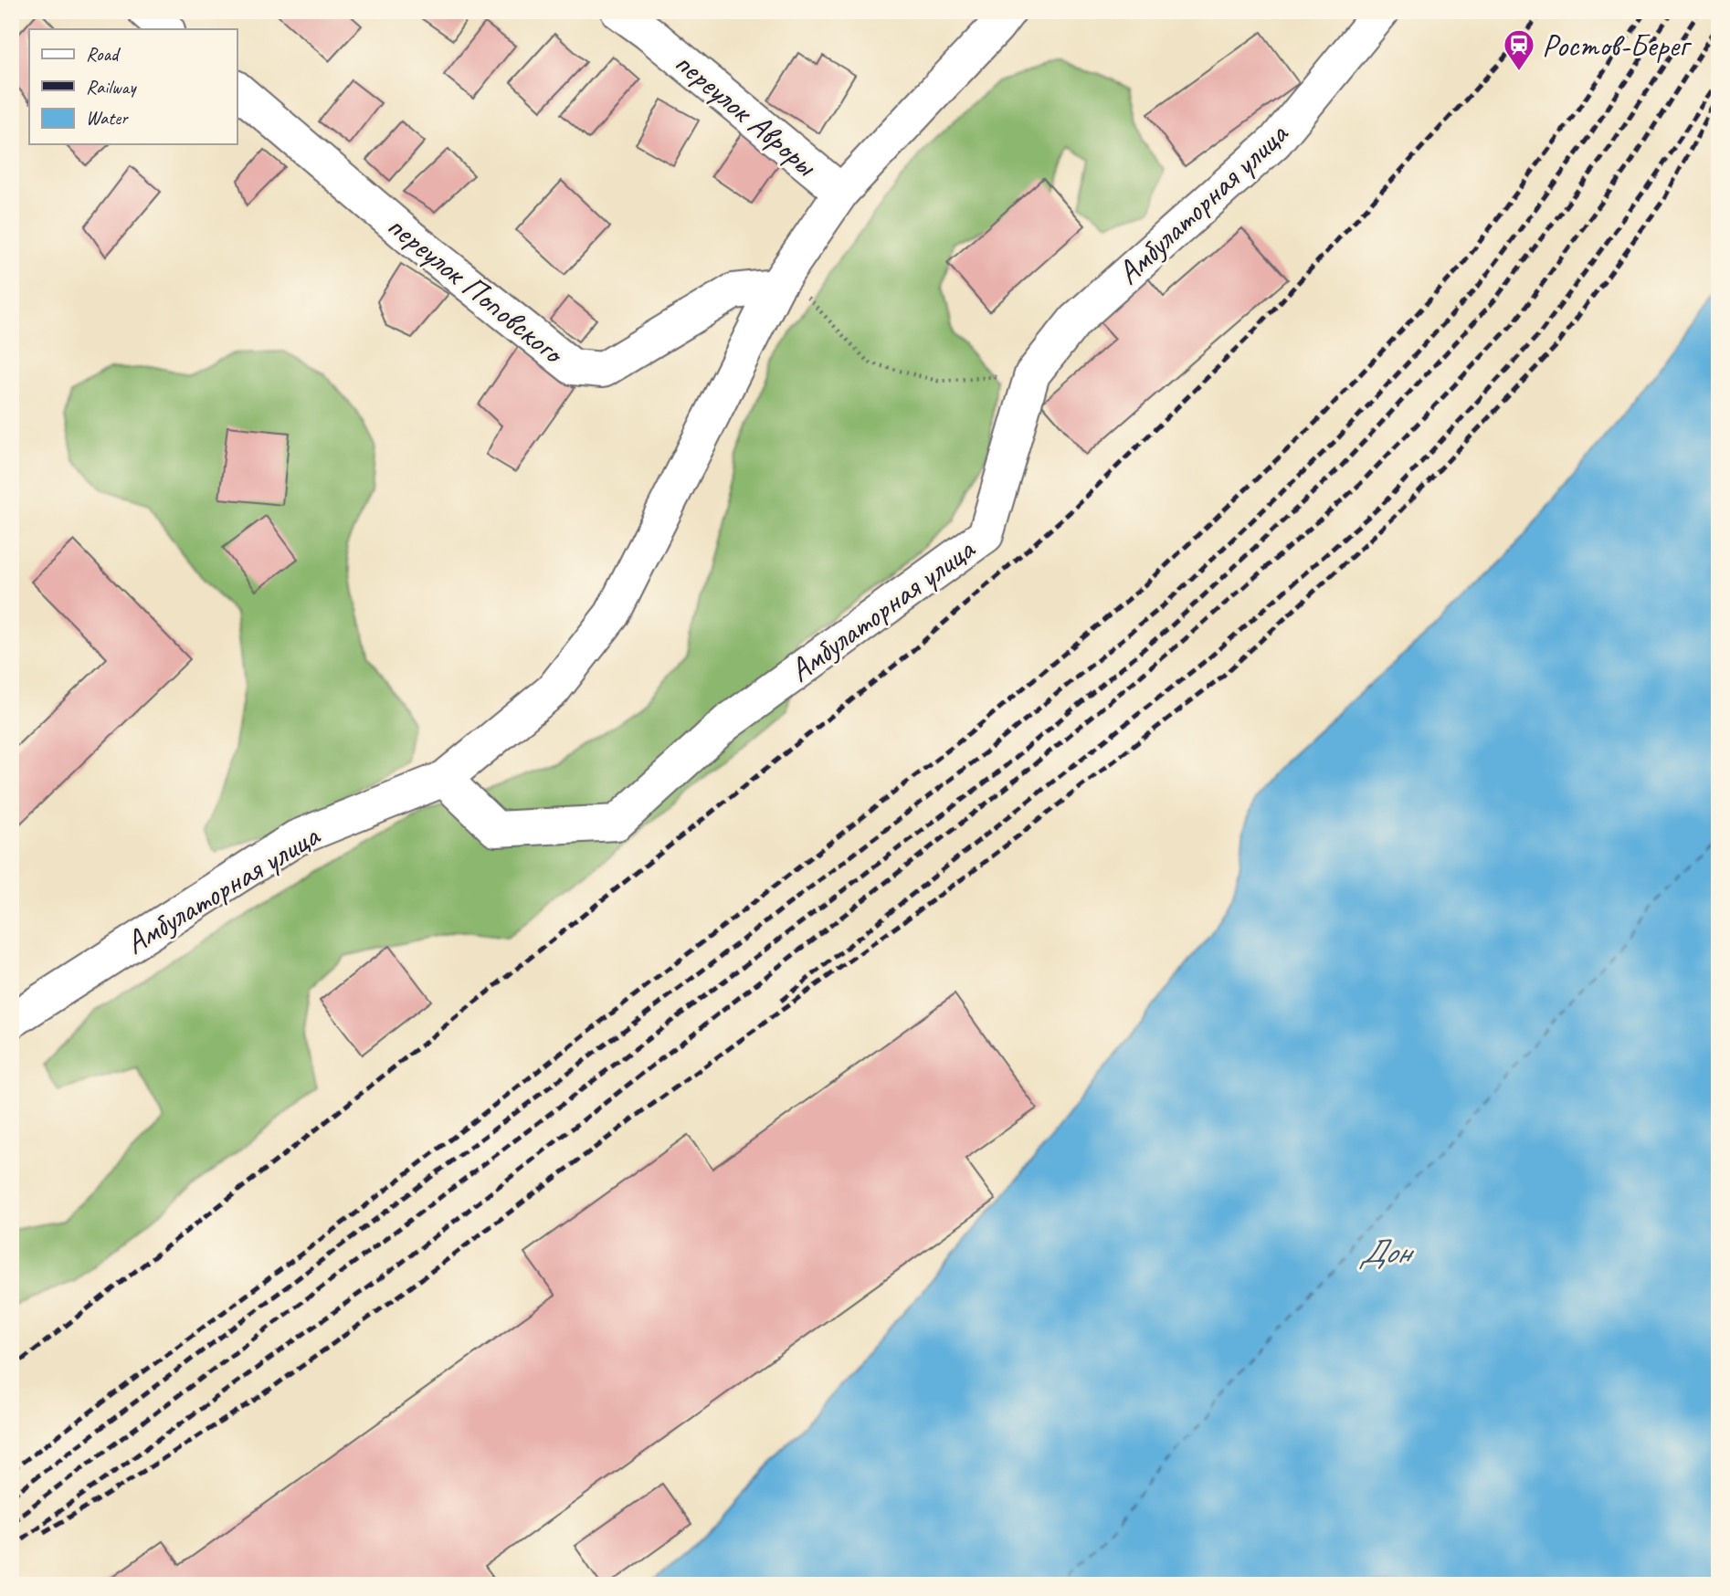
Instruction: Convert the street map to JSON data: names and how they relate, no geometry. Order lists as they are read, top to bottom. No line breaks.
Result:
{"streets":{"street":["переулок Авроры","Амбулаторная улица","переулок Поповского"]},"crossings":[["переулок Авроры","Амбулаторная улица"],["Амбулаторная улица","переулок Поповского"]],"water":["Дон"],"places":{"station":["Ростов-Берег"]},"legend":["Road","Railway","Water"]}
